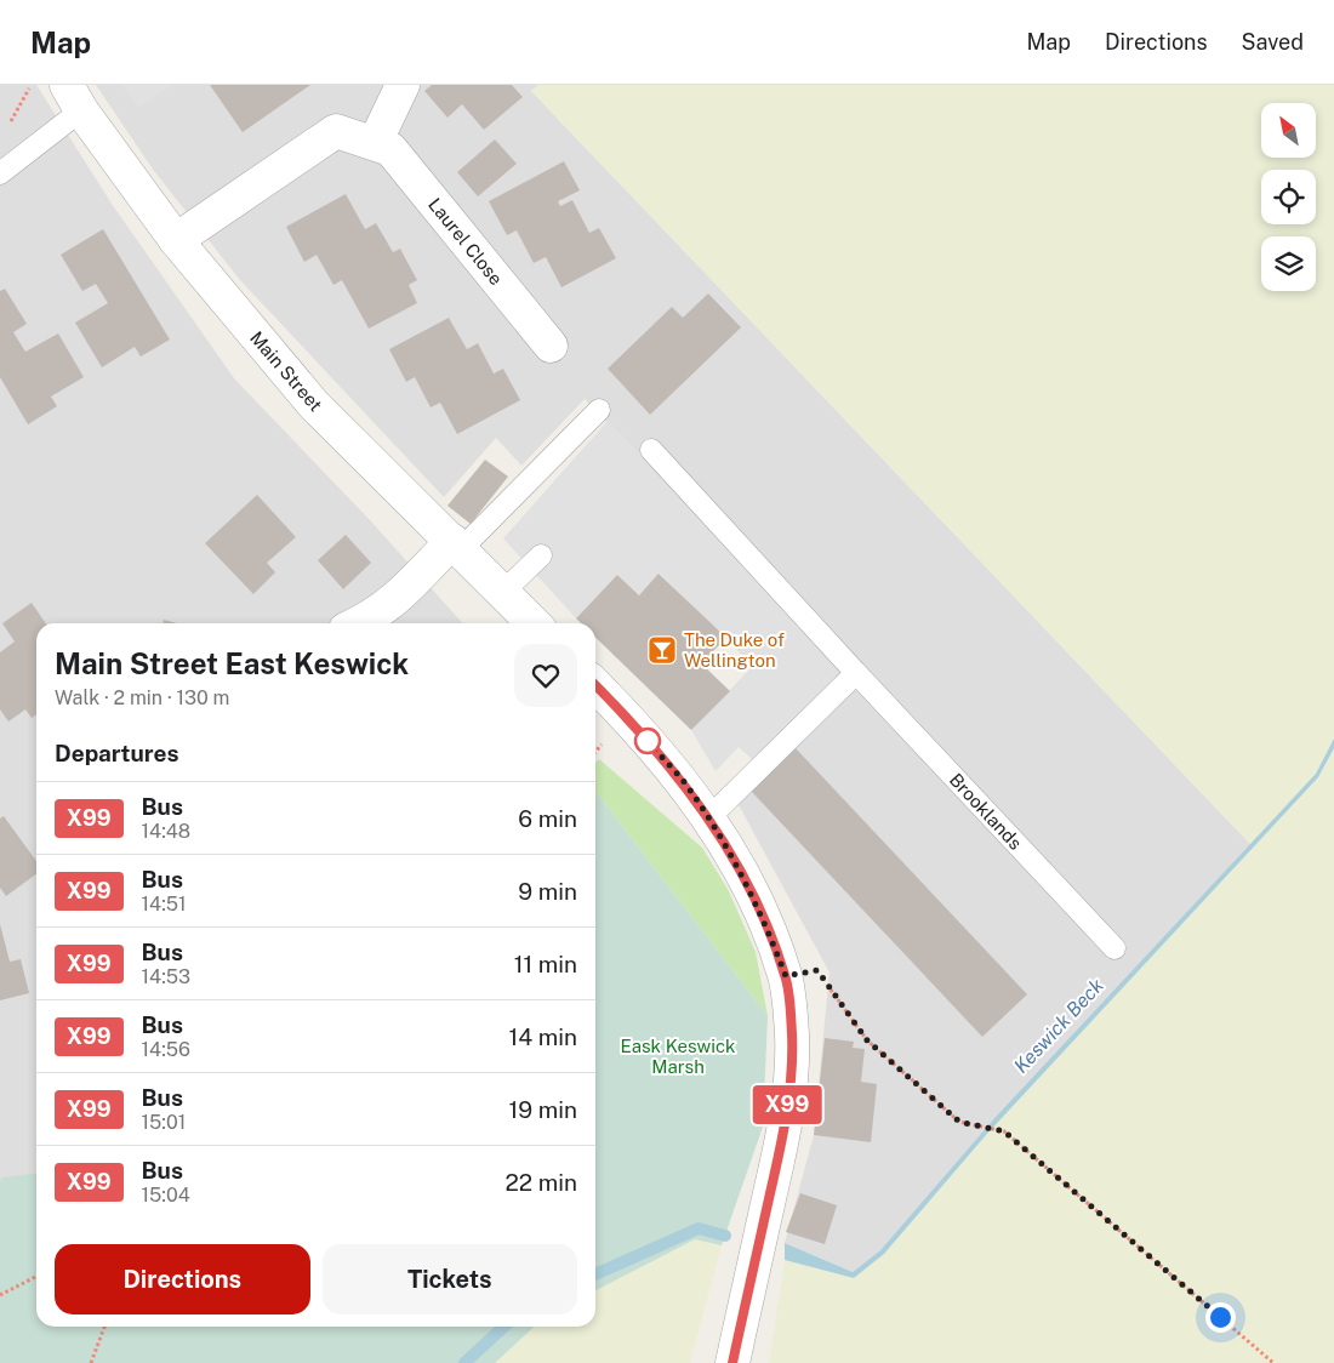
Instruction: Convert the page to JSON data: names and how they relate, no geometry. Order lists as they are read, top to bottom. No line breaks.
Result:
{"streets":{"street":["Laurel Close","Main Street"],"lane":["Brooklands"]},"crossings":[["Laurel Close","Main Street"]],"water":["Keswick Beck"],"parks":["Eask Keswick Marsh"],"places":{"bar":["The Duke of Wellington"]},"lines":["bus line X99"],"north":"top left","page":{"header":"Map","nav":["Map","Directions","Saved"],"on_map":"X99","heading":[["Main Street East Keswick","Walk · 2 min · 130 m"],"Departures"],"list":[{"mark":"X99","name":"Bus","note":"14:48","value":"6 min"},{"mark":"X99","name":"Bus","note":"14:51","value":"9 min"},{"mark":"X99","name":"Bus","note":"14:53","value":"11 min"},{"mark":"X99","name":"Bus","note":"14:56","value":"14 min"},{"mark":"X99","name":"Bus","note":"15:01","value":"19 min"},{"mark":"X99","name":"Bus","note":"15:04","value":"22 min"}],"buttons":["Directions","Tickets"]}}
